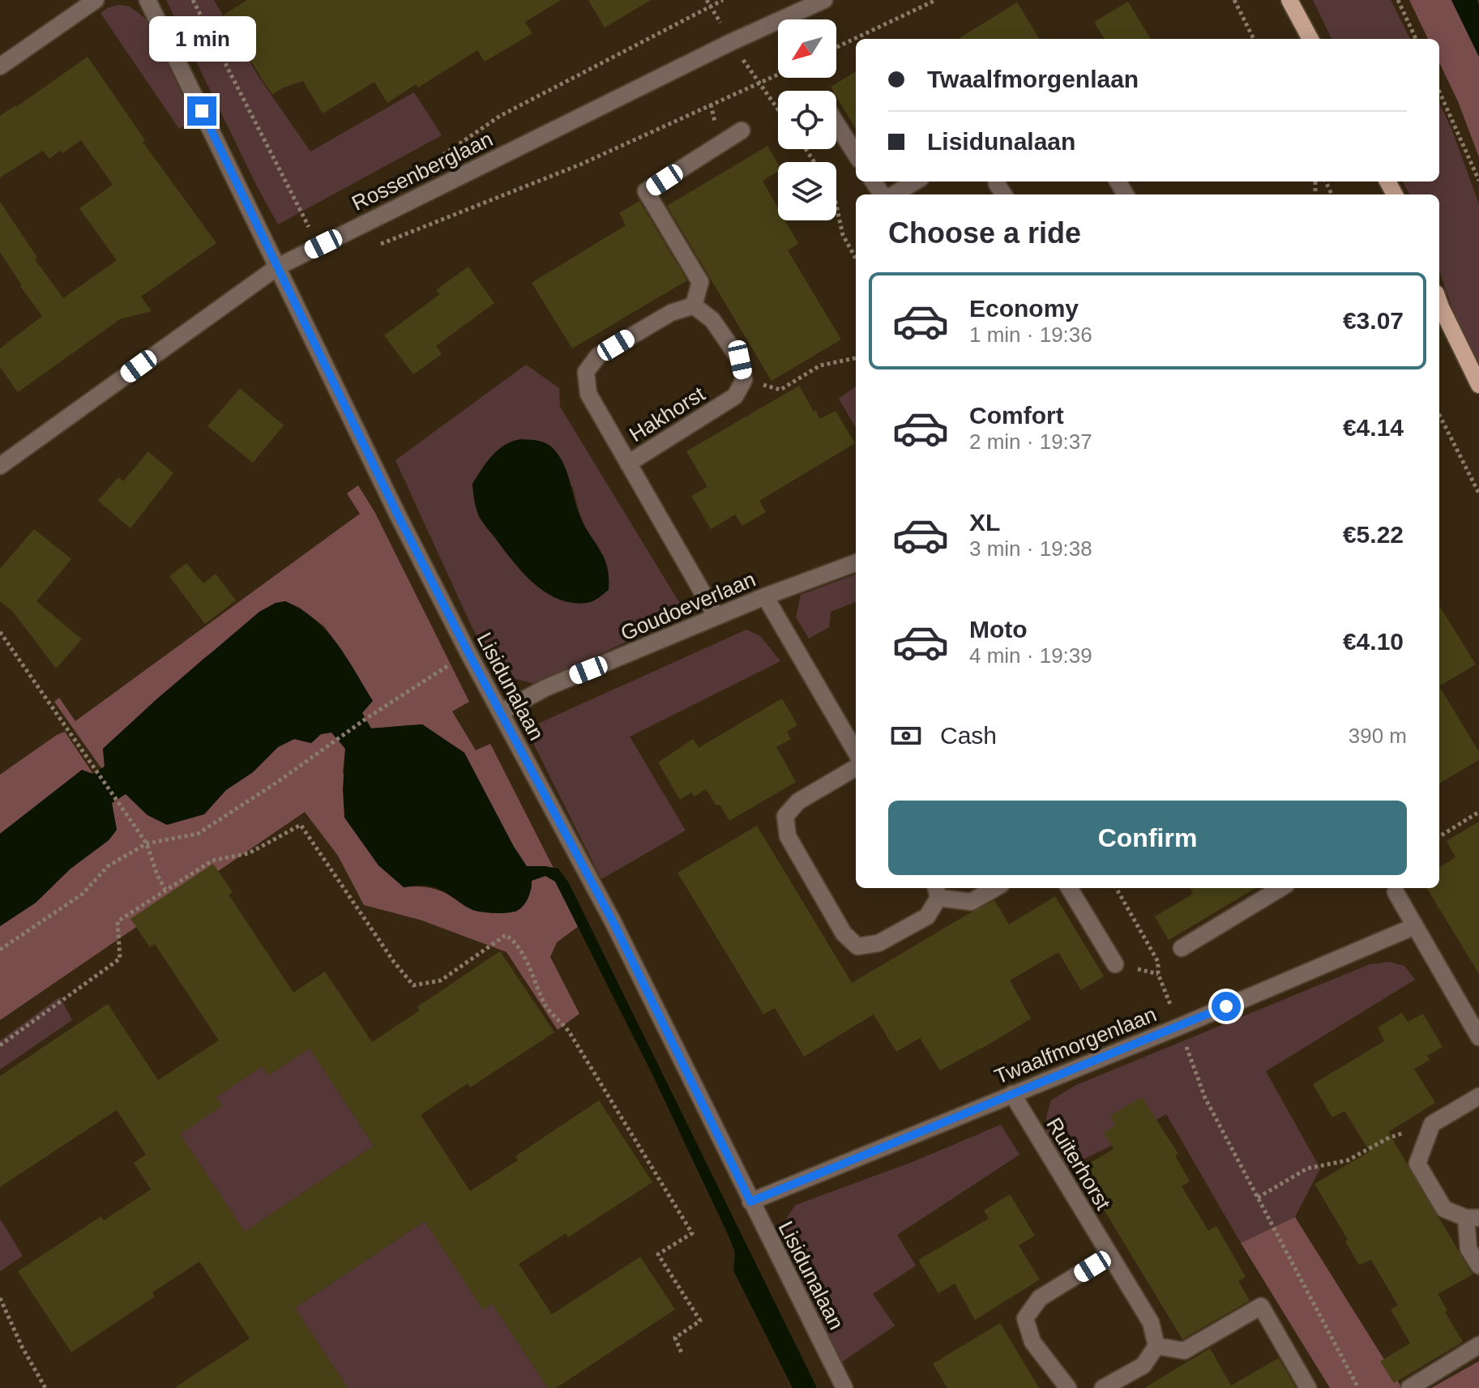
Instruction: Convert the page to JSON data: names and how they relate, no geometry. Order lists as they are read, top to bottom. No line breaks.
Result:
{"streets":{"street":["Rossenberglaan","Hakhorst","Goudoeverlaan","Lisidunalaan","Twaalfmorgenlaan","Ruiterhorst"]},"crossings":[["Rossenberglaan","Lisidunalaan"],["Hakhorst","Goudoeverlaan"],["Goudoeverlaan","Lisidunalaan"],["Lisidunalaan","Twaalfmorgenlaan"],["Twaalfmorgenlaan","Ruiterhorst"]],"north":"bottom left","page":{"bubble":"1 min","banner":["Twaalfmorgenlaan","Lisidunalaan"],"heading":"Choose a ride","list":[{"name":"Economy","note":"1 min · 19:36","value":"€3.07"},{"name":"Comfort","note":"2 min · 19:37","value":"€4.14"},{"name":"XL","note":"3 min · 19:38","value":"€5.22"},{"name":"Moto","note":"4 min · 19:39","value":"€4.10"}],"pay":["Cash","390 m"],"buttons":"Confirm"}}
